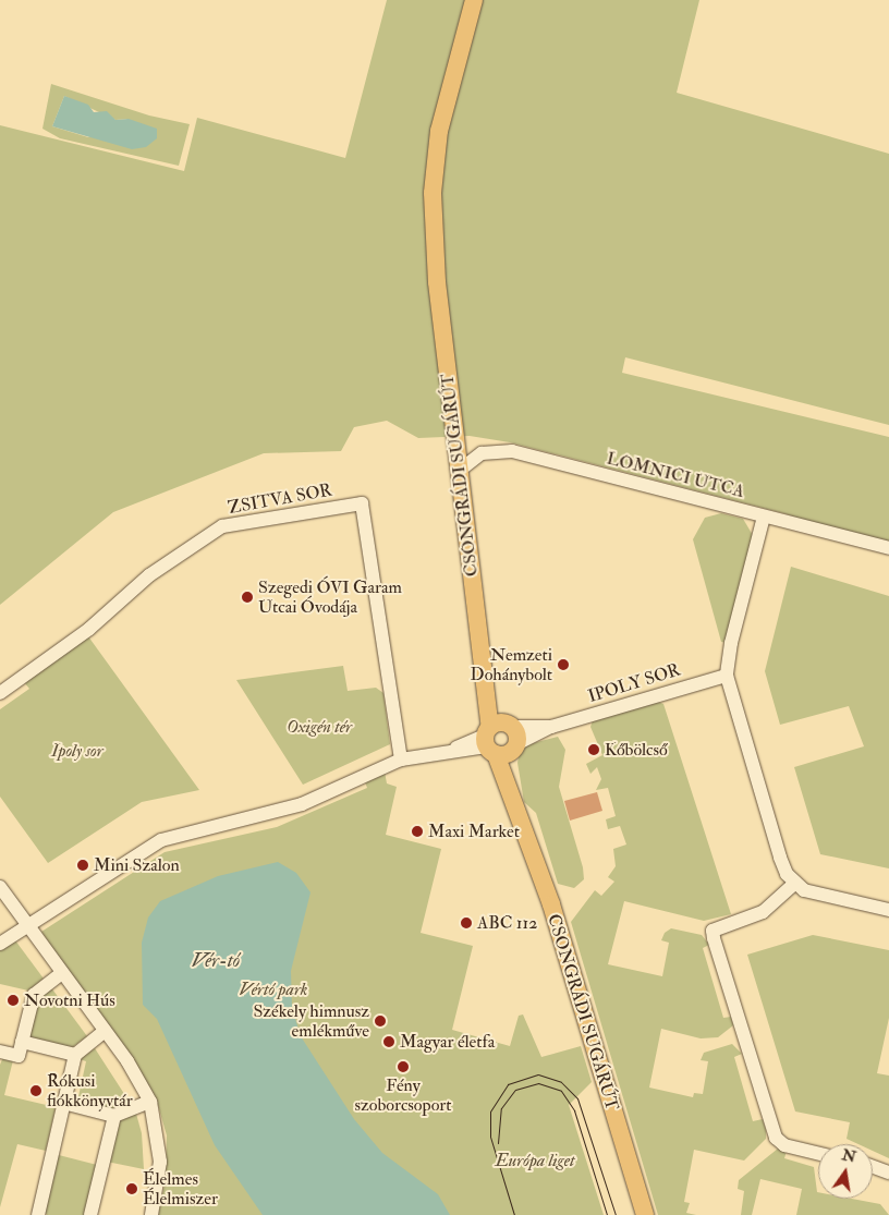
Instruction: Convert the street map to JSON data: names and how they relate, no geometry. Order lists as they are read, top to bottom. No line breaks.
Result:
{"streets":{"main road":["CSONGRÁDI SUGÁRÚT"],"street":["LOMNICI UTCA","ZSITVA SOR","IPOLY SOR"]},"crossings":[["CSONGRÁDI SUGÁRÚT","LOMNICI UTCA"],["CSONGRÁDI SUGÁRÚT","IPOLY SOR"],["ZSITVA SOR","IPOLY SOR"]],"water":["Vér-tó"],"parks":["Oxigén tér","Ipoly sor","Vértó park","Európa liget"],"places":["Szegedi ÓVI Garam Utcai Óvodája","Nemzeti Dohánybolt","Kőbölcső","Maxi Market","Mini Szalon","ABC 112","Novotni Hús","Székely himnusz emlékműve","Magyar életfa","Fény szoborcsoport","Rókusi fiókkönyvtár","Élelmes Élelmiszer"],"north":"top"}
